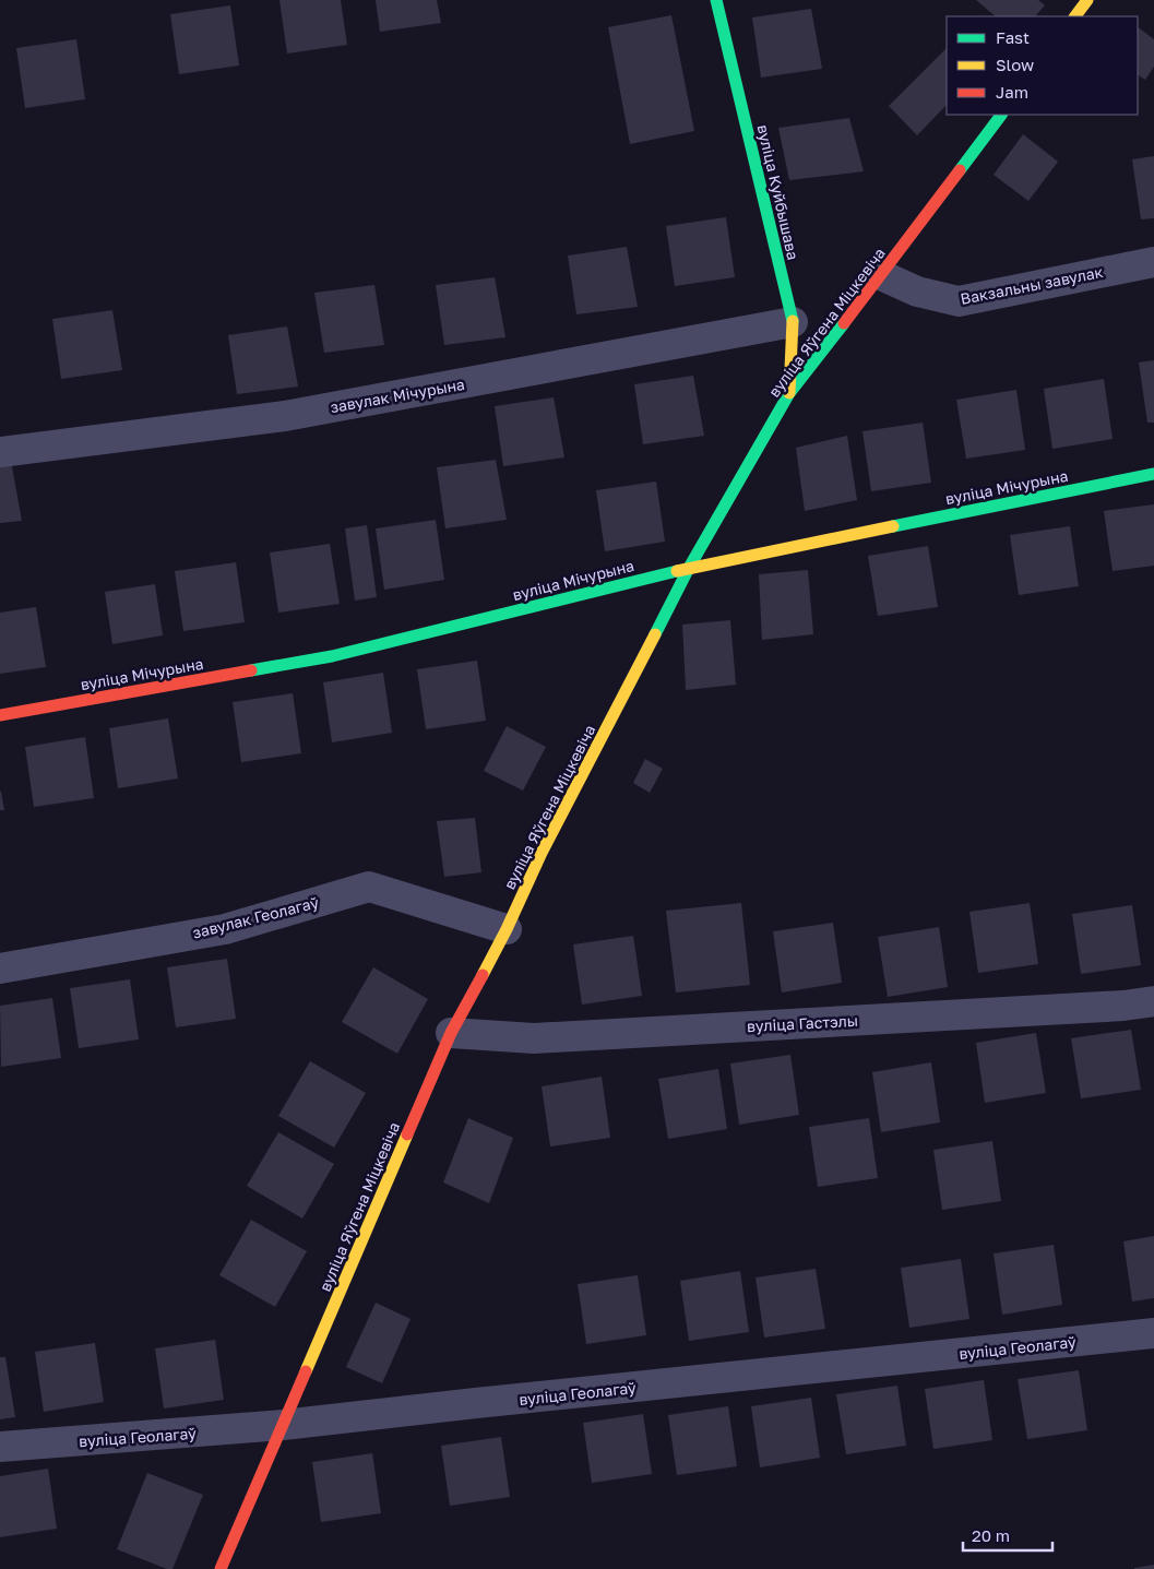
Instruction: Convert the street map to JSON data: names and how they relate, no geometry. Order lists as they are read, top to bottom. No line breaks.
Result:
{"streets":{"street":["вуліца Куйбышава","Вакзальны завулак","вуліца Яўгена Міцкевіча","завулак Мічурына","вуліца Мічурына","завулак Геолагаў","вуліца Гастэлы","вуліца Геолагаў"]},"crossings":[["вуліца Куйбышава","вуліца Яўгена Міцкевіча"],["вуліца Куйбышава","завулак Мічурына"],["Вакзальны завулак","вуліца Яўгена Міцкевіча"],["вуліца Яўгена Міцкевіча","вуліца Мічурына"],["вуліца Яўгена Міцкевіча","завулак Геолагаў"],["вуліца Яўгена Міцкевіча","вуліца Гастэлы"],["вуліца Яўгена Міцкевіча","вуліца Геолагаў"]],"legend":["Fast","Slow","Jam"],"scale_bar":"20 m"}
